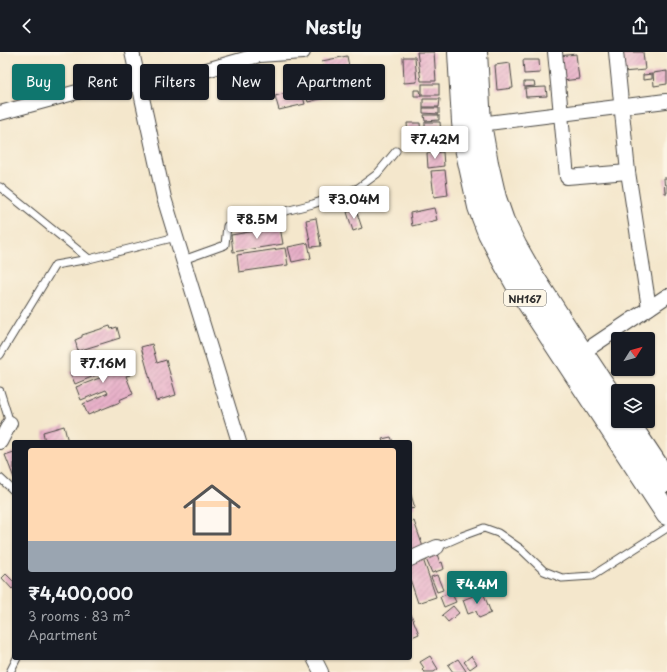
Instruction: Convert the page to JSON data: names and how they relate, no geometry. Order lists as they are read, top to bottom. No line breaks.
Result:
{"streets":{"highway":["NH167"]},"north":"top right","page":{"header":"Nestly","chip":["Buy","Rent","Filters","New","Apartment"],"price":["₹7.42M","₹3.04M","₹8.5M","₹7.16M","₹4.4M"],"list":[{"name":"₹4,400,000","note":"3 rooms · 83 m² · Apartment"}]}}
